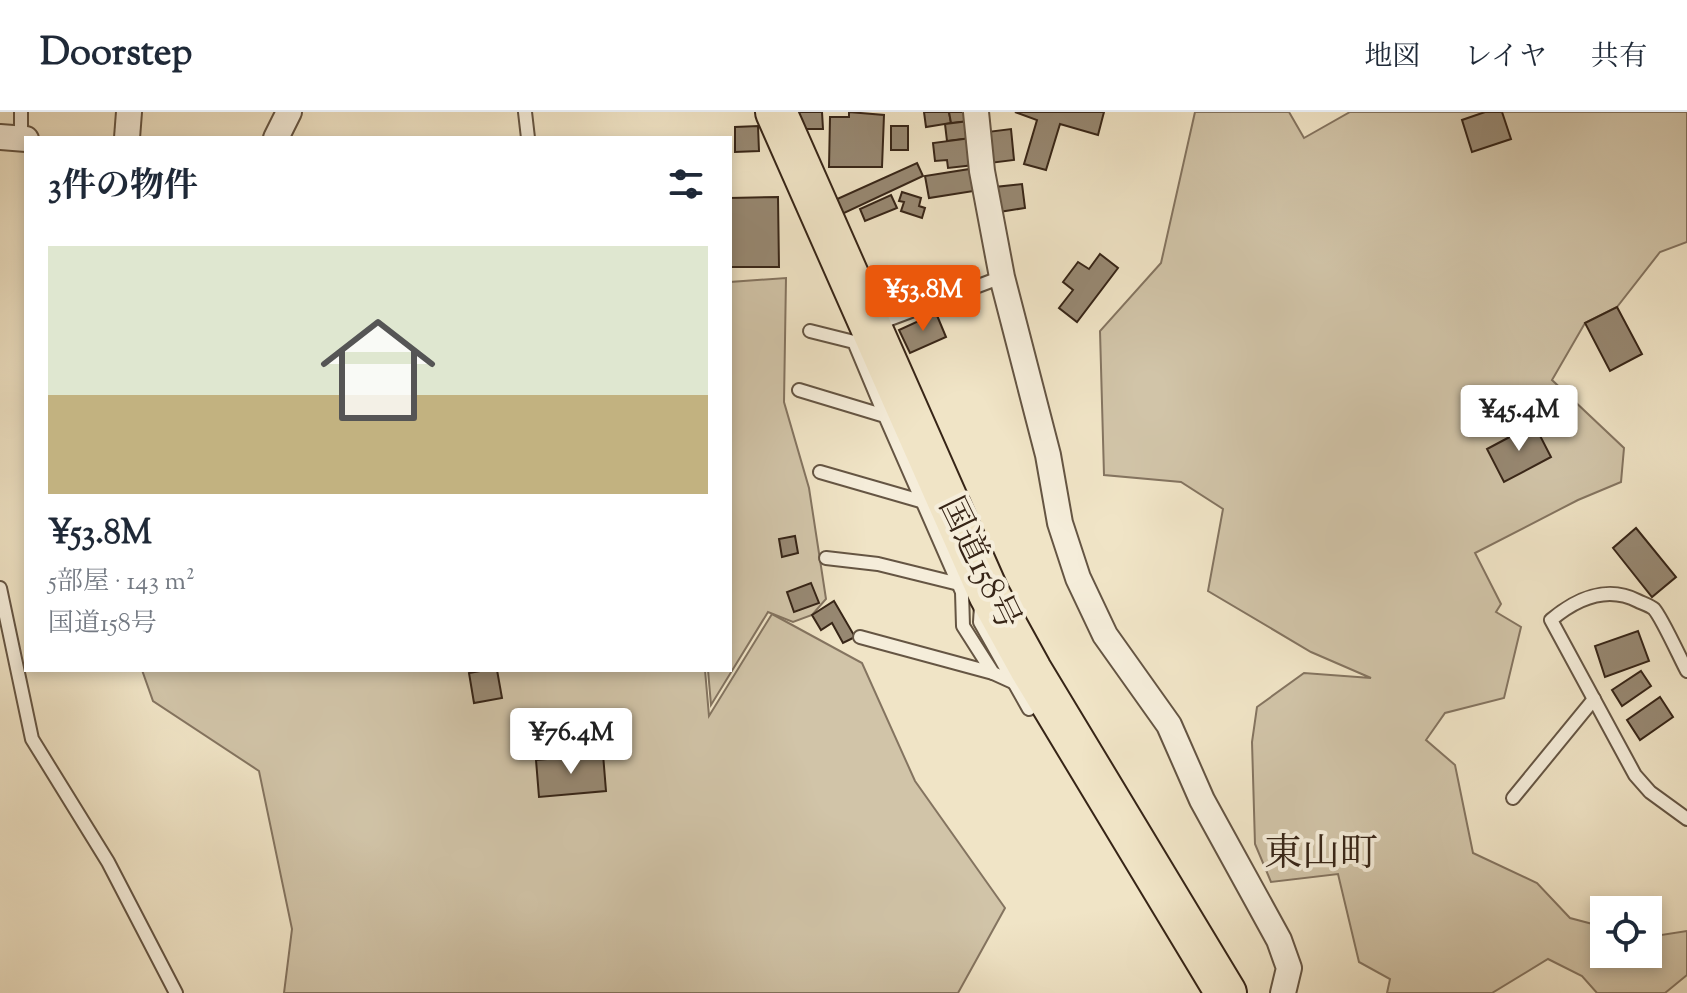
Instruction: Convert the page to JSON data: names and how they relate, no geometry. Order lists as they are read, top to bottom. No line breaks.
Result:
{"streets":{"highway":["国道158号"]},"districts":["東山町"],"page":{"header":"Doorstep","nav":["地図","レイヤ","共有"],"heading":"3件の物件","list":[{"name":"¥53.8M","note":"5部屋 · 143 m² · 国道158号"}],"price":["¥53.8M","¥45.4M","¥76.4M"]}}
